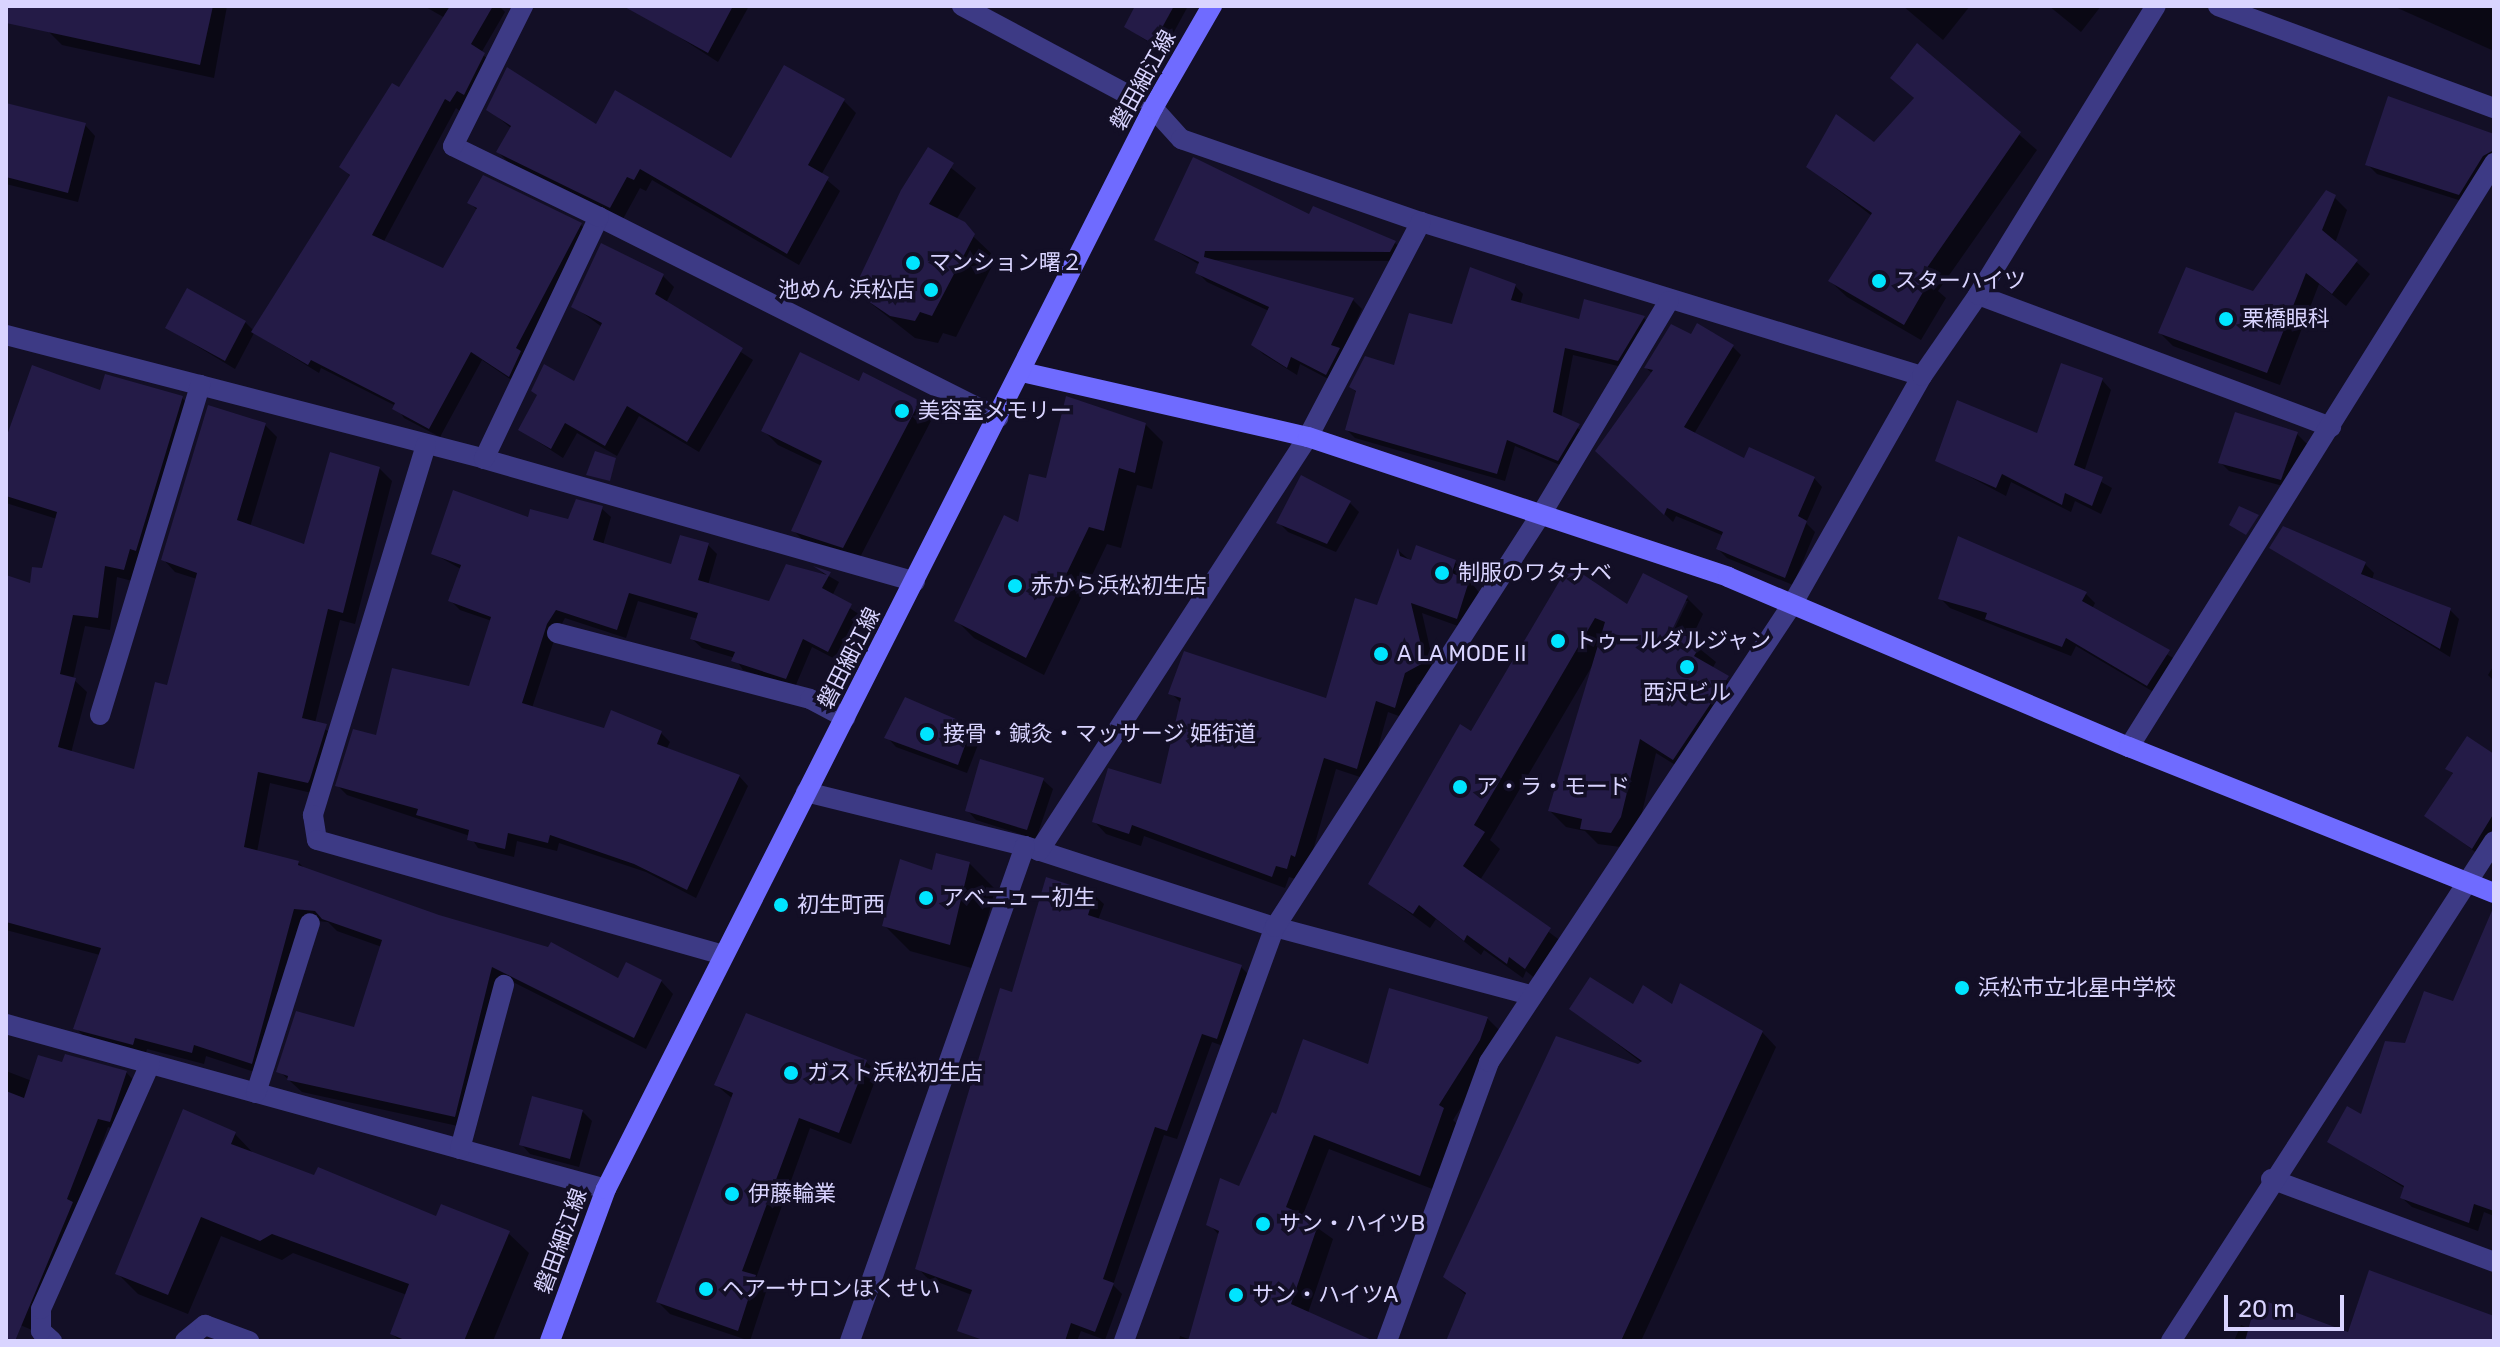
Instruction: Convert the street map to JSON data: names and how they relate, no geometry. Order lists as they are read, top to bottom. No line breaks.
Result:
{"streets":{"street":["磐田細江線"]},"places":["マンション曙２","スターハイツ","池めん 浜松店","栗橋眼科","美容室メモリー","制服のワタナベ","赤から浜松初生店","トゥールダルジャン","A LA MODEⅡ","西沢ビル","接骨・鍼灸・マッサージ 姫街道","ア・ラ・モード","アベニュー初生","初生町西","浜松市立北星中学校","ガスト浜松初生店","伊藤輪業","サン・ハイツB","ヘアーサロンほくせい","サン・ハイツA"],"scale_bar":"20 m"}
